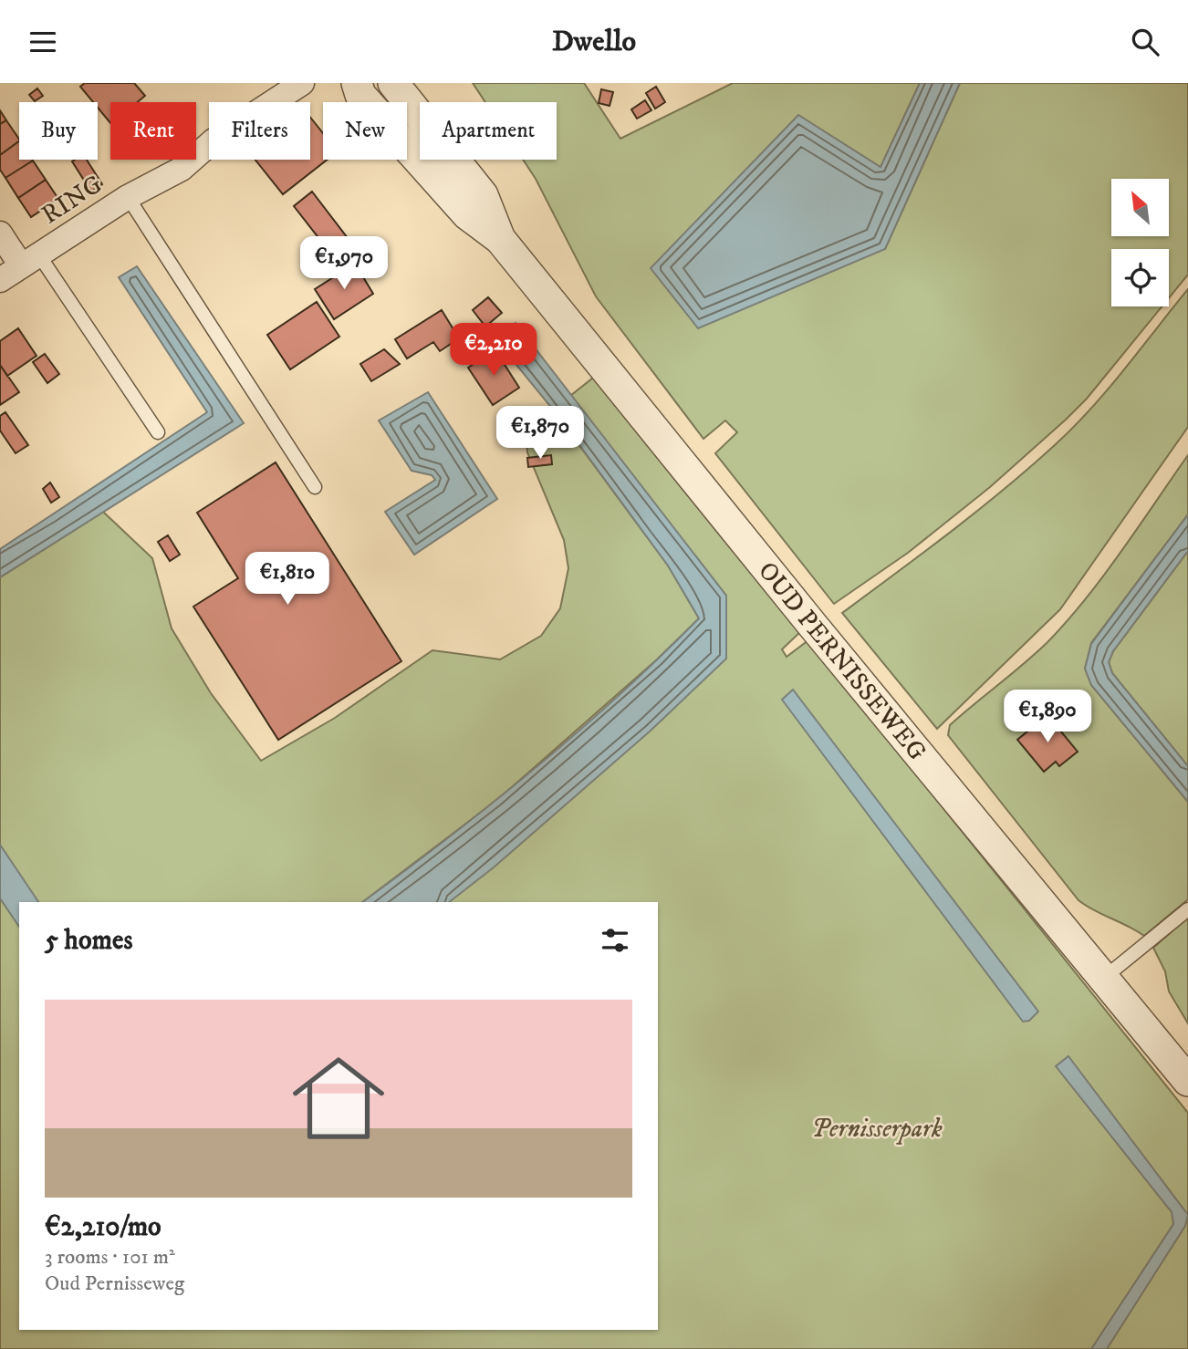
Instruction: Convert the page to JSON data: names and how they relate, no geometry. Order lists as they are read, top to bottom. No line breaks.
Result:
{"streets":{"street":["RING","OUD PERNISSEWEG"]},"parks":["Pernisserpark"],"north":"top left","page":{"header":"Dwello","chip":["Buy","Rent","Filters","New","Apartment"],"price":["€1,970","€2,210","€1,870","€1,810","€1,890"],"heading":"5 homes","list":[{"name":"€2,210/mo","note":"3 rooms · 101 m² · Oud Pernisseweg"}]}}
